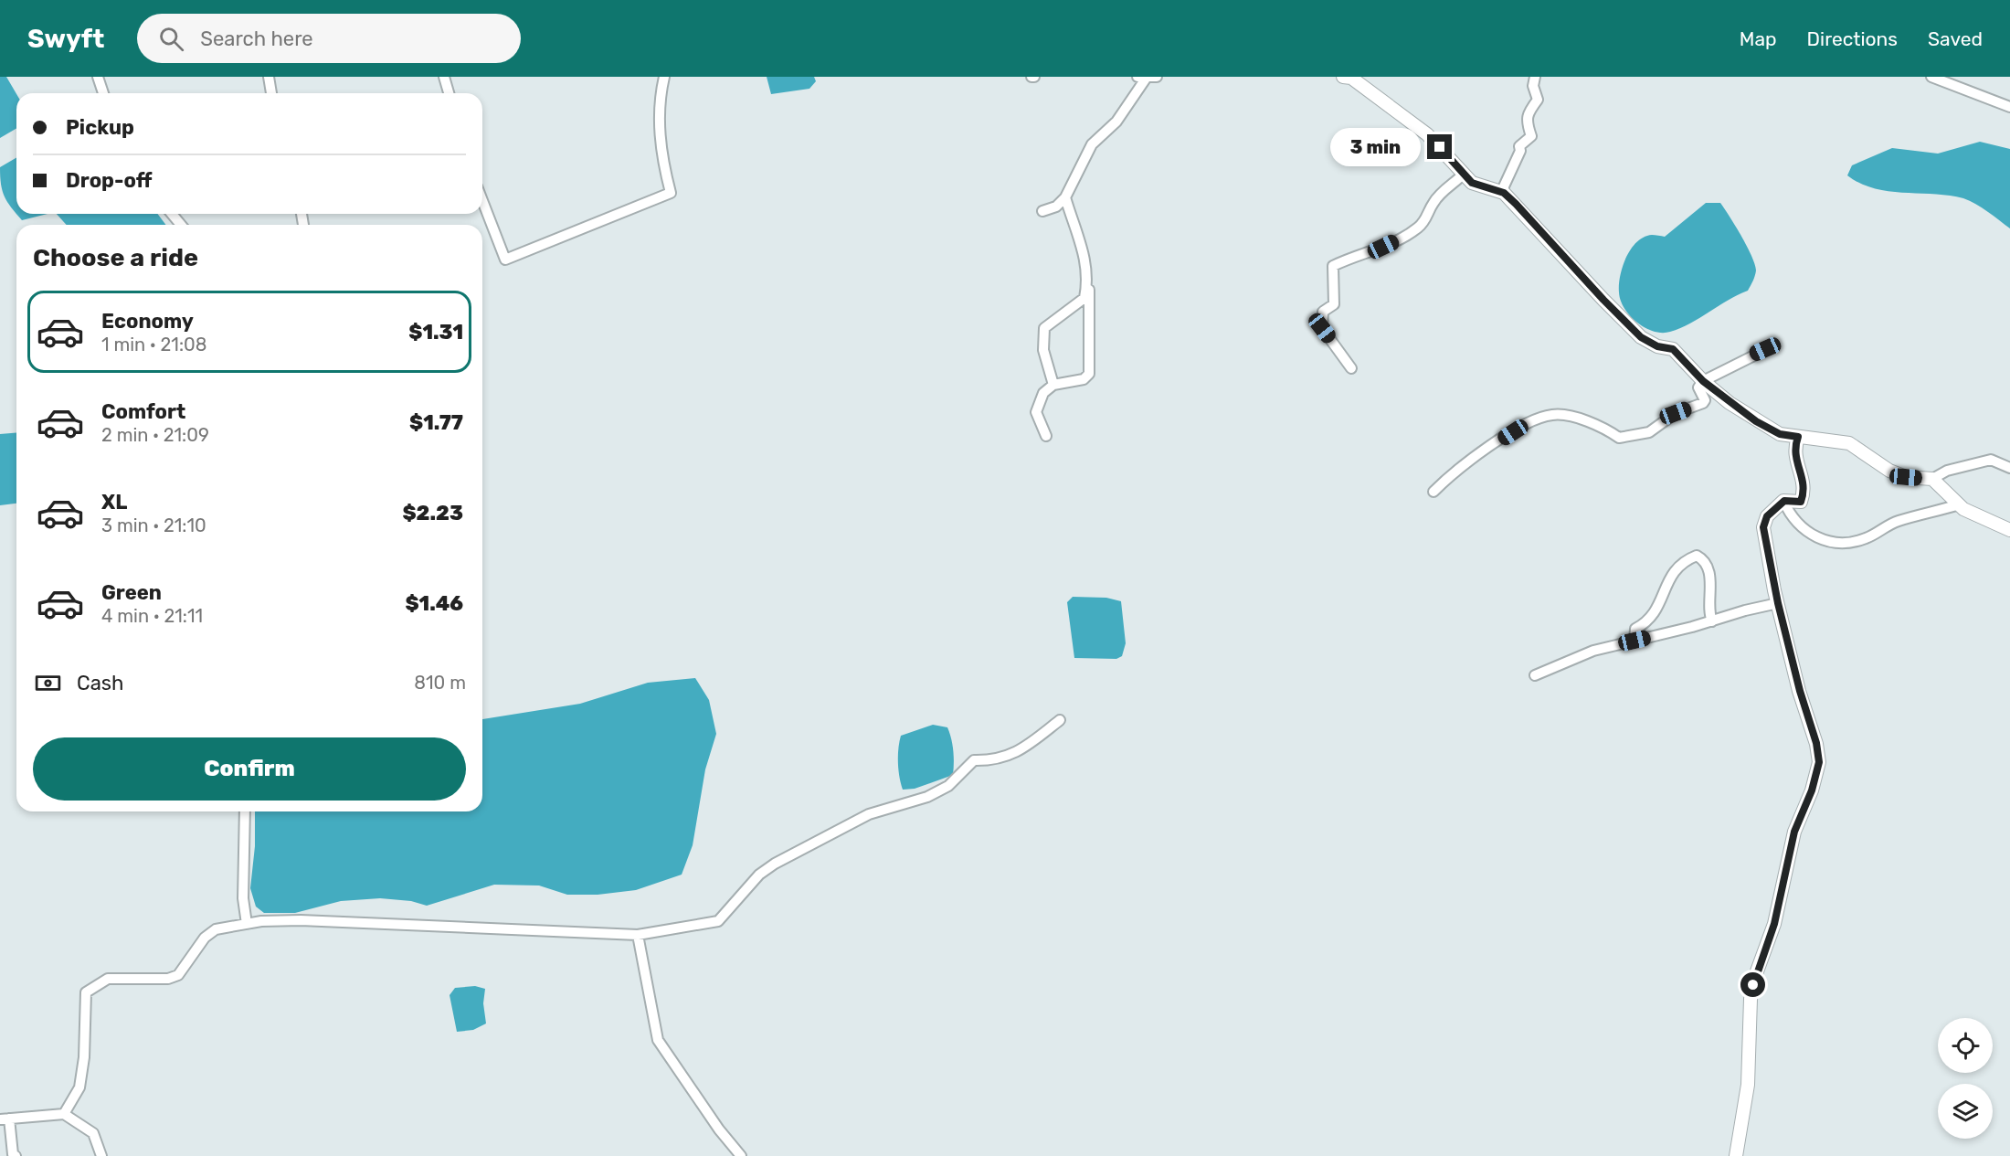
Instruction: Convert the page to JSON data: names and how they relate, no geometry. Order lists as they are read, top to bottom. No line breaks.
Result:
{"page":{"header":"Swyft","search":"Search here","nav":["Map","Directions","Saved"],"banner":["Pickup","Drop-off"],"bubble":"3 min","heading":"Choose a ride","list":[{"name":"Economy","note":"1 min · 21:08","value":"$1.31"},{"name":"Comfort","note":"2 min · 21:09","value":"$1.77"},{"name":"XL","note":"3 min · 21:10","value":"$2.23"},{"name":"Green","note":"4 min · 21:11","value":"$1.46"}],"pay":["Cash","810 m"],"buttons":"Confirm"}}
